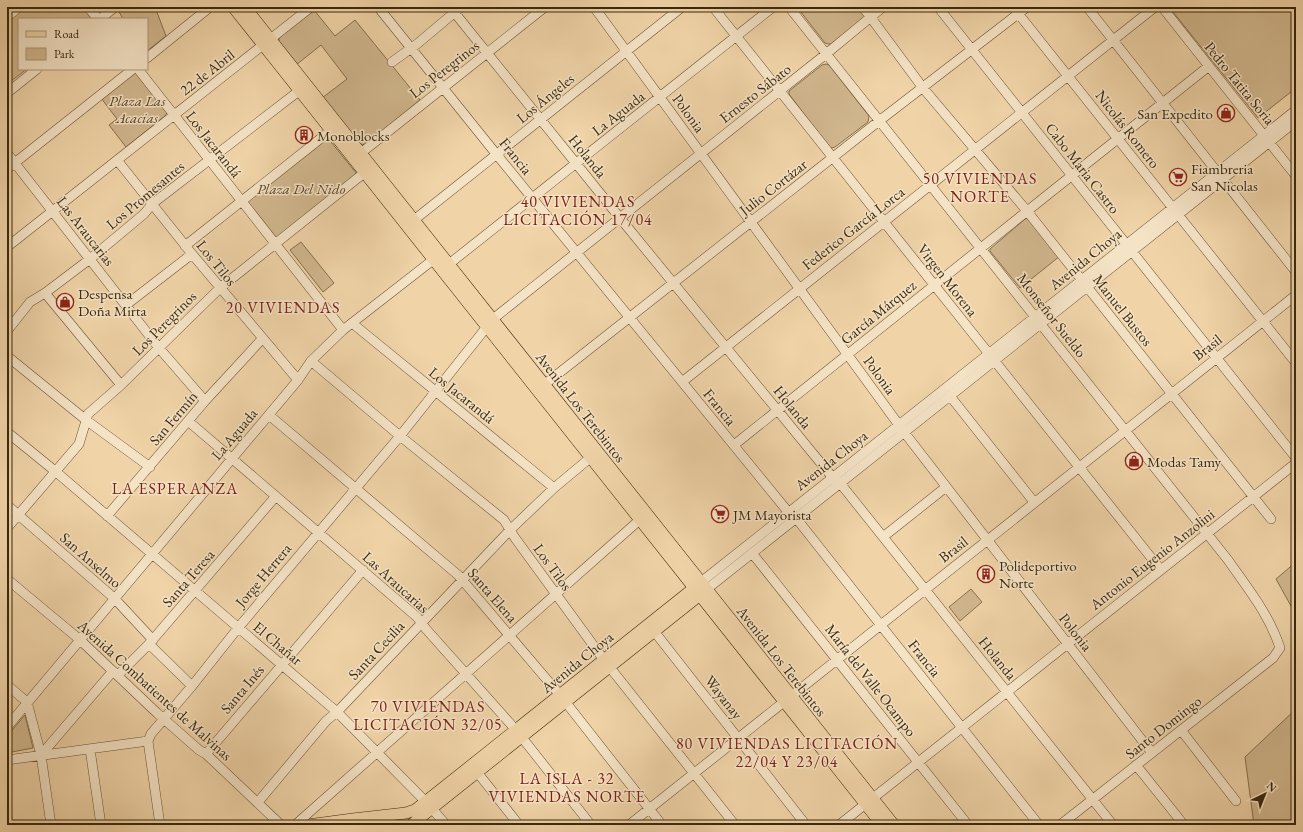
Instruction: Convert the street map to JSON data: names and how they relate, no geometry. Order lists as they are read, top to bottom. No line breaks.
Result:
{"streets":{"main road":["Avenida Choya","Avenida Los Terebintos"],"street":["Los Peregrinos","22 de Abril","Pedro Tatita Soria","Ernesto Sábato","Los Ángeles","La Aguada","Polonia","Nicolás Romero","Los Jacarandá","Francia","Holanda","Cabo Maria Castro","Julio Cortázar","Los Promesantes","Federico García Lorca","Las Araucarias","Los Tilos","Virgen Morena","Manuel Bustos","García Márquez","Monseñor Sueldo","Brasil","San Fermín","Antonio Eugenio Anzolini","San Anselmo","Jorge Herrera","Santa Teresa","Santa Elena","El Chañar","Santa Cecilia","María del Valle Ocampo","Santa Inés","Avenida Combatientes de Malvinas","Wayanay","Santo Domingo"]},"crossings":[["Los Peregrinos","Los Jacarandá"],["Los Peregrinos","Francia"],["Los Peregrinos","Holanda"],["Los Peregrinos","Las Araucarias"],["Los Peregrinos","Los Tilos"],["Los Peregrinos","Avenida Los Terebintos"],["Los Peregrinos","San Anselmo"],["Los Peregrinos","El Chañar"],["22 de Abril","Los Jacarandá"],["22 de Abril","Las Araucarias"],["22 de Abril","Los Tilos"],["22 de Abril","Avenida Los Terebintos"],["Pedro Tatita Soria","Avenida Choya"],["Pedro Tatita Soria","García Márquez"],["Ernesto Sábato","Polonia"],["Ernesto Sábato","Francia"],["Ernesto Sábato","Holanda"],["Ernesto Sábato","Virgen Morena"],["Ernesto Sábato","Manuel Bustos"],["Ernesto Sábato","Monseñor Sueldo"],["Ernesto Sábato","Avenida Los Terebintos"],["Ernesto Sábato","Jorge Herrera"],["Los Ángeles","Polonia"],["Los Ángeles","Francia"],["Los Ángeles","Holanda"],["Los Ángeles","Avenida Los Terebintos"],["La Aguada","Polonia"],["La Aguada","Los Jacarandá"],["La Aguada","Francia"],["La Aguada","Holanda"],["La Aguada","Las Araucarias"],["La Aguada","Los Tilos"],["La Aguada","Virgen Morena"],["La Aguada","Avenida Los Terebintos"],["La Aguada","San Anselmo"],["La Aguada","Santa Elena"],["La Aguada","El Chañar"],["La Aguada","Avenida Combatientes de Malvinas"],["Polonia","Julio Cortázar"],["Polonia","Federico García Lorca"],["Polonia","Avenida Choya"],["Polonia","García Márquez"],["Polonia","Brasil"],["Polonia","Antonio Eugenio Anzolini"],["Polonia","Santo Domingo"],["Nicolás Romero","Julio Cortázar"],["Nicolás Romero","Federico García Lorca"],["Nicolás Romero","Avenida Choya"],["Nicolás Romero","García Márquez"],["Nicolás Romero","Brasil"],["Los Jacarandá","Los Promesantes"],["Los Jacarandá","Jorge Herrera"],["Los Jacarandá","Santa Cecilia"],["Francia","Julio Cortázar"],["Francia","Federico García Lorca"],["Francia","Avenida Choya"],["Francia","García Márquez"],["Francia","Brasil"],["Francia","Antonio Eugenio Anzolini"],["Holanda","Julio Cortázar"],["Holanda","Federico García Lorca"],["Holanda","Avenida Choya"],["Holanda","García Márquez"],["Holanda","Brasil"],["Holanda","Antonio Eugenio Anzolini"],["Holanda","Santo Domingo"],["Cabo Maria Castro","Julio Cortázar"],["Cabo Maria Castro","Federico García Lorca"],["Cabo Maria Castro","Avenida Choya"],["Cabo Maria Castro","García Márquez"],["Cabo Maria Castro","Brasil"],["Julio Cortázar","Virgen Morena"],["Julio Cortázar","Manuel Bustos"],["Julio Cortázar","Monseñor Sueldo"],["Julio Cortázar","Avenida Los Terebintos"],["Los Promesantes","Las Araucarias"],["Los Promesantes","Los Tilos"],["Los Promesantes","Avenida Los Terebintos"],["Federico García Lorca","Virgen Morena"],["Federico García Lorca","Manuel Bustos"],["Federico García Lorca","Monseñor Sueldo"],["Las Araucarias","Avenida Choya"],["Las Araucarias","San Fermín"],["Las Araucarias","Jorge Herrera"],["Las Araucarias","Santa Teresa"],["Las Araucarias","Santa Cecilia"],["Las Araucarias","Santa Inés"],["Avenida Choya","Los Tilos"],["Avenida Choya","Virgen Morena"],["Avenida Choya","Manuel Bustos"],["Avenida Choya","Monseñor Sueldo"],["Avenida Choya","Avenida Los Terebintos"],["Avenida Choya","Santa Elena"],["Avenida Choya","El Chañar"],["Avenida Choya","María del Valle Ocampo"],["Avenida Choya","Wayanay"],["Los Tilos","Brasil"],["Los Tilos","San Fermín"],["Los Tilos","Jorge Herrera"],["Los Tilos","Santa Cecilia"],["Virgen Morena","García Márquez"],["Virgen Morena","Brasil"],["Virgen Morena","Antonio Eugenio Anzolini"],["Manuel Bustos","García Márquez"],["Manuel Bustos","Brasil"],["Manuel Bustos","Antonio Eugenio Anzolini"],["García Márquez","Monseñor Sueldo"],["Monseñor Sueldo","Brasil"],["Monseñor Sueldo","Antonio Eugenio Anzolini"],["Monseñor Sueldo","Santo Domingo"],["Brasil","Avenida Los Terebintos"],["Brasil","Santa Elena"],["Brasil","María del Valle Ocampo"],["Brasil","Wayanay"],["Avenida Los Terebintos","Antonio Eugenio Anzolini"],["Avenida Los Terebintos","Jorge Herrera"],["Avenida Los Terebintos","Santa Cecilia"],["San Fermín","El Chañar"],["Antonio Eugenio Anzolini","María del Valle Ocampo"],["San Anselmo","Jorge Herrera"],["San Anselmo","Santa Teresa"],["Jorge Herrera","Santa Elena"],["Jorge Herrera","El Chañar"],["Jorge Herrera","Avenida Combatientes de Malvinas"],["Santa Teresa","El Chañar"],["Santa Teresa","Avenida Combatientes de Malvinas"],["Santa Elena","Santa Cecilia"],["El Chañar","Santa Cecilia"],["El Chañar","Santa Inés"],["Santa Cecilia","Avenida Combatientes de Malvinas"],["Santa Inés","Avenida Combatientes de Malvinas"]],"districts":["50 VIVIENDAS NORTE","40 VIVIENDAS LICITACIÓN 17/04","20 VIVIENDAS","LA ESPERANZA","70 VIVIENDAS LICITACIÓN 32/05","80 VIVIENDAS LICITACIÓN 22/04 Y 23/04","LA ISLA - 32 VIVIENDAS NORTE"],"parks":["Plaza Las Acacias","Plaza Del Nido"],"places":{"shop":["San Expedito","Despensa Doña Mirta","Modas Tamy"],"building":["Monoblocks","Polideportivo Norte"],"supermarket":["Fiambreria San Nicolas","JM Mayorista"]},"legend":["Road","Park"],"north":"top right"}
